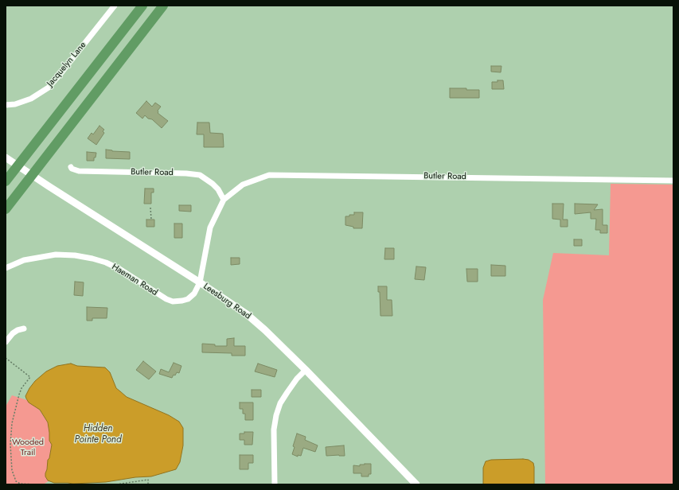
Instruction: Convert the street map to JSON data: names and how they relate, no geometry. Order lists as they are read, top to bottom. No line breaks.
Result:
{"streets":{"main road":["Leesburg Road"],"street":["Jacquelyn Lane","Butler Road","Haeman Road"]},"crossings":[["Butler Road","Haeman Road"],["Butler Road","Leesburg Road"],["Haeman Road","Leesburg Road"]],"water":["Hidden Pointe Pond"],"parks":["Wooded Trail"]}
